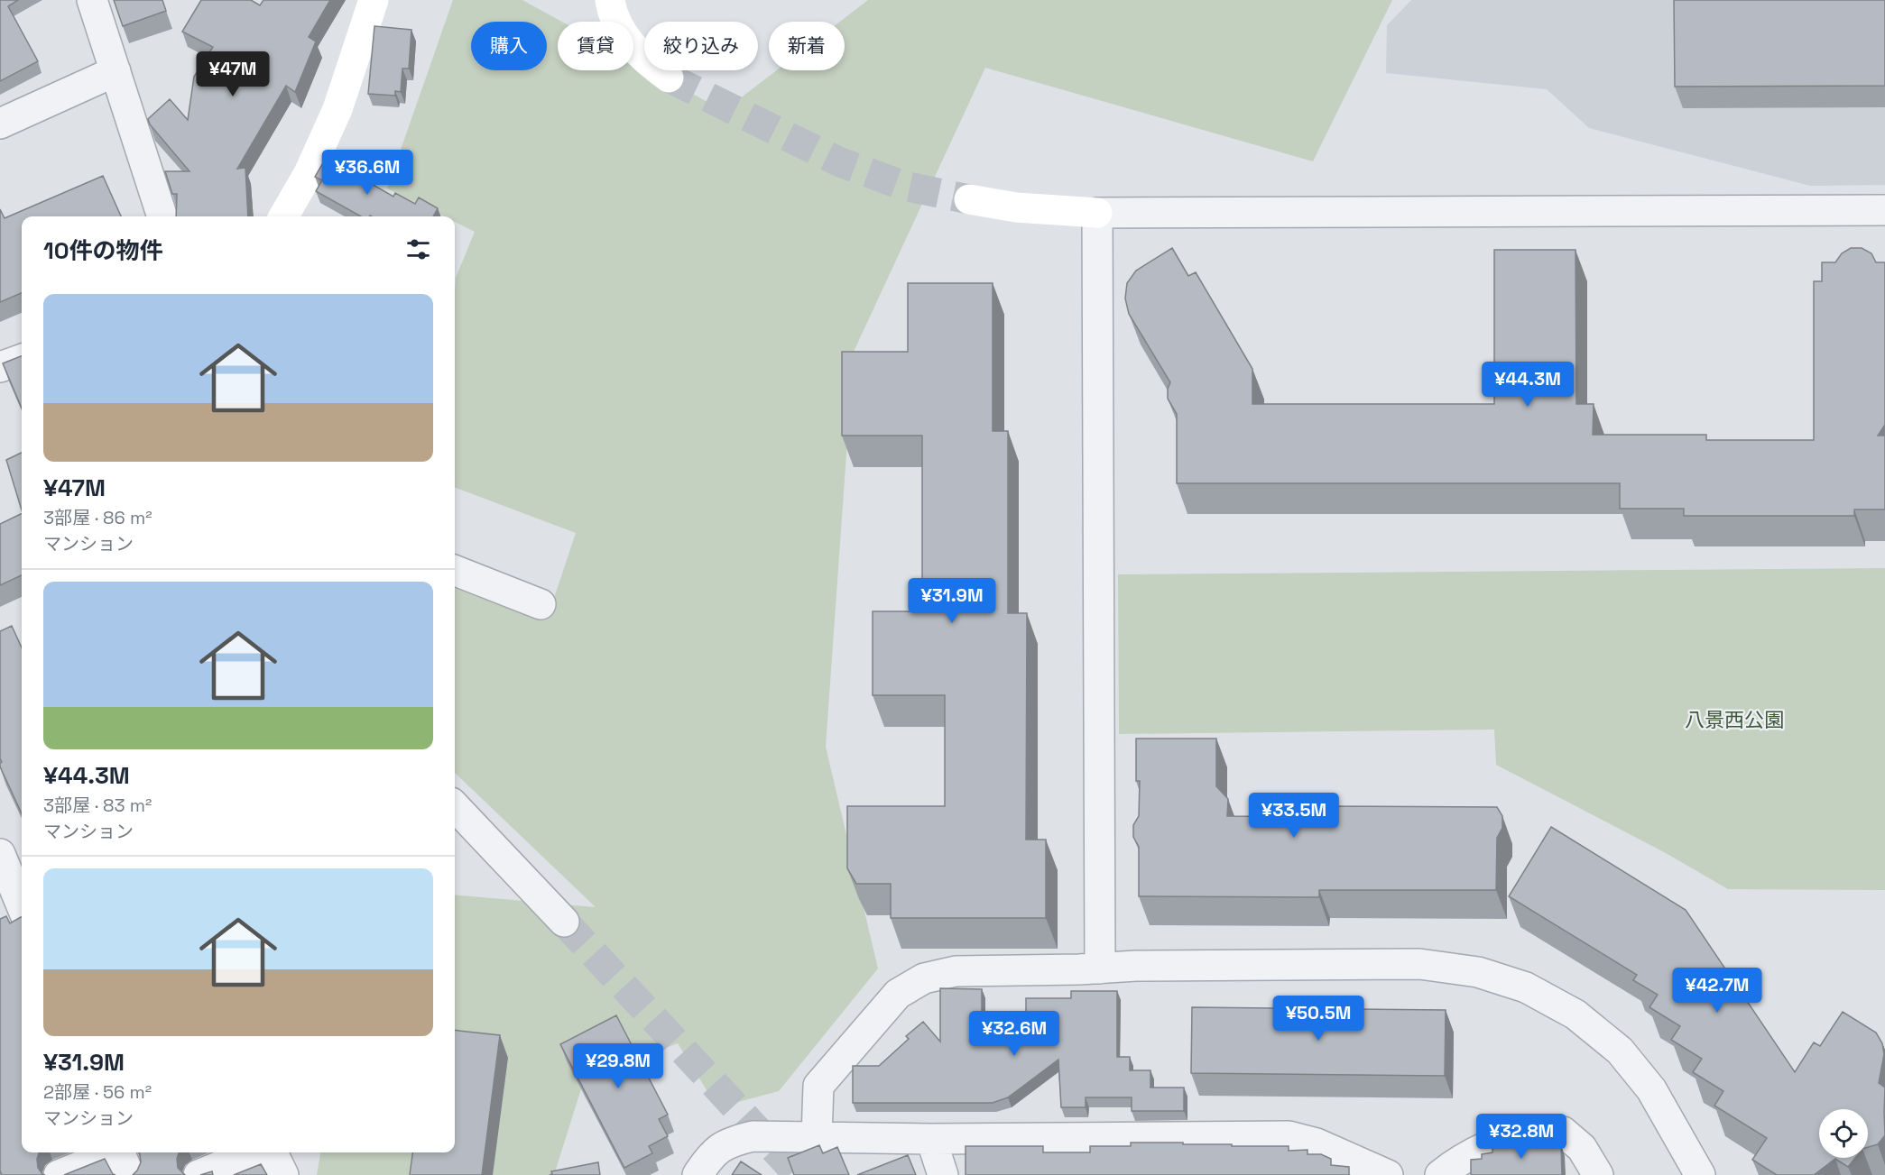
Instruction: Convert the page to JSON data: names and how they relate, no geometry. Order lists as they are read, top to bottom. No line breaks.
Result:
{"parks":["八景西公園"],"page":{"chip":["購入","賃貸","絞り込み","新着"],"price":["¥47M","¥36.6M","¥44.3M","¥31.9M","¥33.5M","¥42.7M","¥50.5M","¥32.6M","¥29.8M","¥32.8M"],"heading":"10件の物件","list":[{"name":"¥47M","note":"3部屋 · 86 m² · マンション"},{"name":"¥44.3M","note":"3部屋 · 83 m² · マンション"},{"name":"¥31.9M","note":"2部屋 · 56 m² · マンション"}]}}
